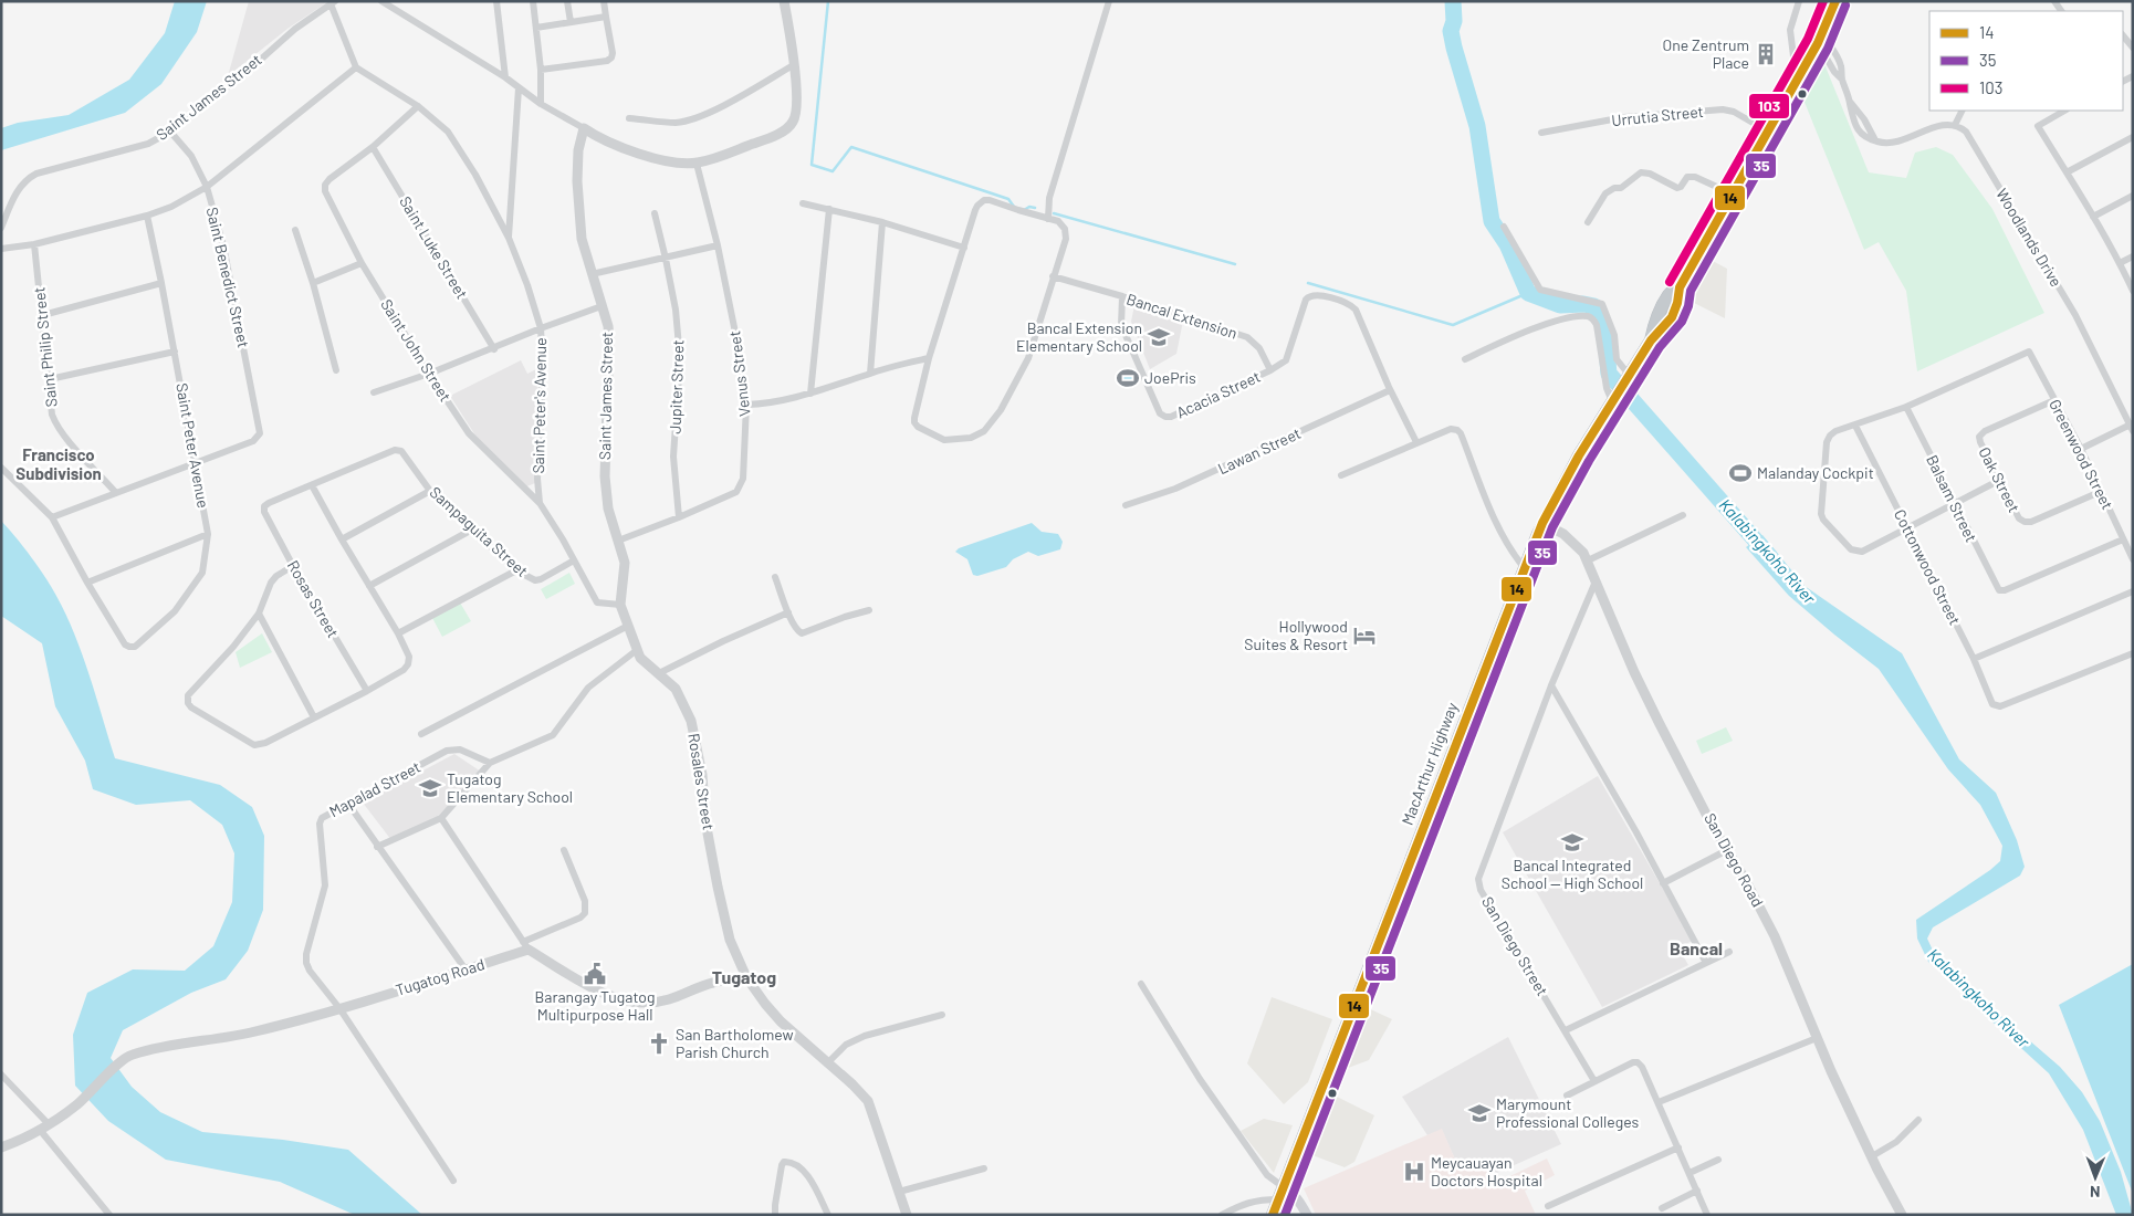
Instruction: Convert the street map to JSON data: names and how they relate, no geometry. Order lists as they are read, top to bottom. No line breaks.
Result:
{"streets":{"highway":["MacArthur Highway"],"street":["Saint James Street","Urrutia Street","Woodlands Drive","Saint Luke Street","Saint Benedict Street","Bancal Extension","Saint Philip Street","Saint John Street","Venus Street","Jupiter Street","Acacia Street","Saint Peter's Avenue","Saint Peter Avenue","Lawan Street","Greenwood Street","Oak Street","Balsam Street","Sampaguita Street","Cottonwood Street","Rosas Street","Rosales Street","Mapalad Street","San Diego Road","San Diego Street","Tugatog Road"]},"crossings":[["Saint James Street","Saint Benedict Street"],["Saint James Street","Venus Street"],["Saint James Street","Saint Peter's Avenue"],["Saint James Street","Rosales Street"],["Urrutia Street","MacArthur Highway"],["Saint Luke Street","Saint John Street"],["Saint Benedict Street","Saint Peter Avenue"],["Bancal Extension","Acacia Street"],["Saint John Street","Saint Peter's Avenue"],["Venus Street","Jupiter Street"],["Saint Peter's Avenue","Sampaguita Street"],["Saint Peter's Avenue","Rosales Street"],["Greenwood Street","Oak Street"],["Greenwood Street","Balsam Street"],["Sampaguita Street","Rosas Street"],["MacArthur Highway","San Diego Road"],["Mapalad Street","Tugatog Road"],["San Diego Road","San Diego Street"]],"districts":["Francisco Subdivision","Bancal","Tugatog"],"water":["Kalabingkoho River"],"places":{"building":["One Zentrum Place"],"school or university":["Bancal Extension Elementary School","Tugatog Elementary School","Bancal Integrated School — High School","Marymount Professional Colleges"],"sports":["JoePris","Malanday Cockpit"],"hotel":["Hollywood Suites & Resort"],"public building":["Barangay Tugatog Multipurpose Hall"],"church":["San Bartholomew Parish Church"],"hospital":["Meycauayan Doctors Hospital"]},"lines":["transit line 14","transit line 103","transit line 35"],"legend":["14","35","103"],"north":"bottom"}
